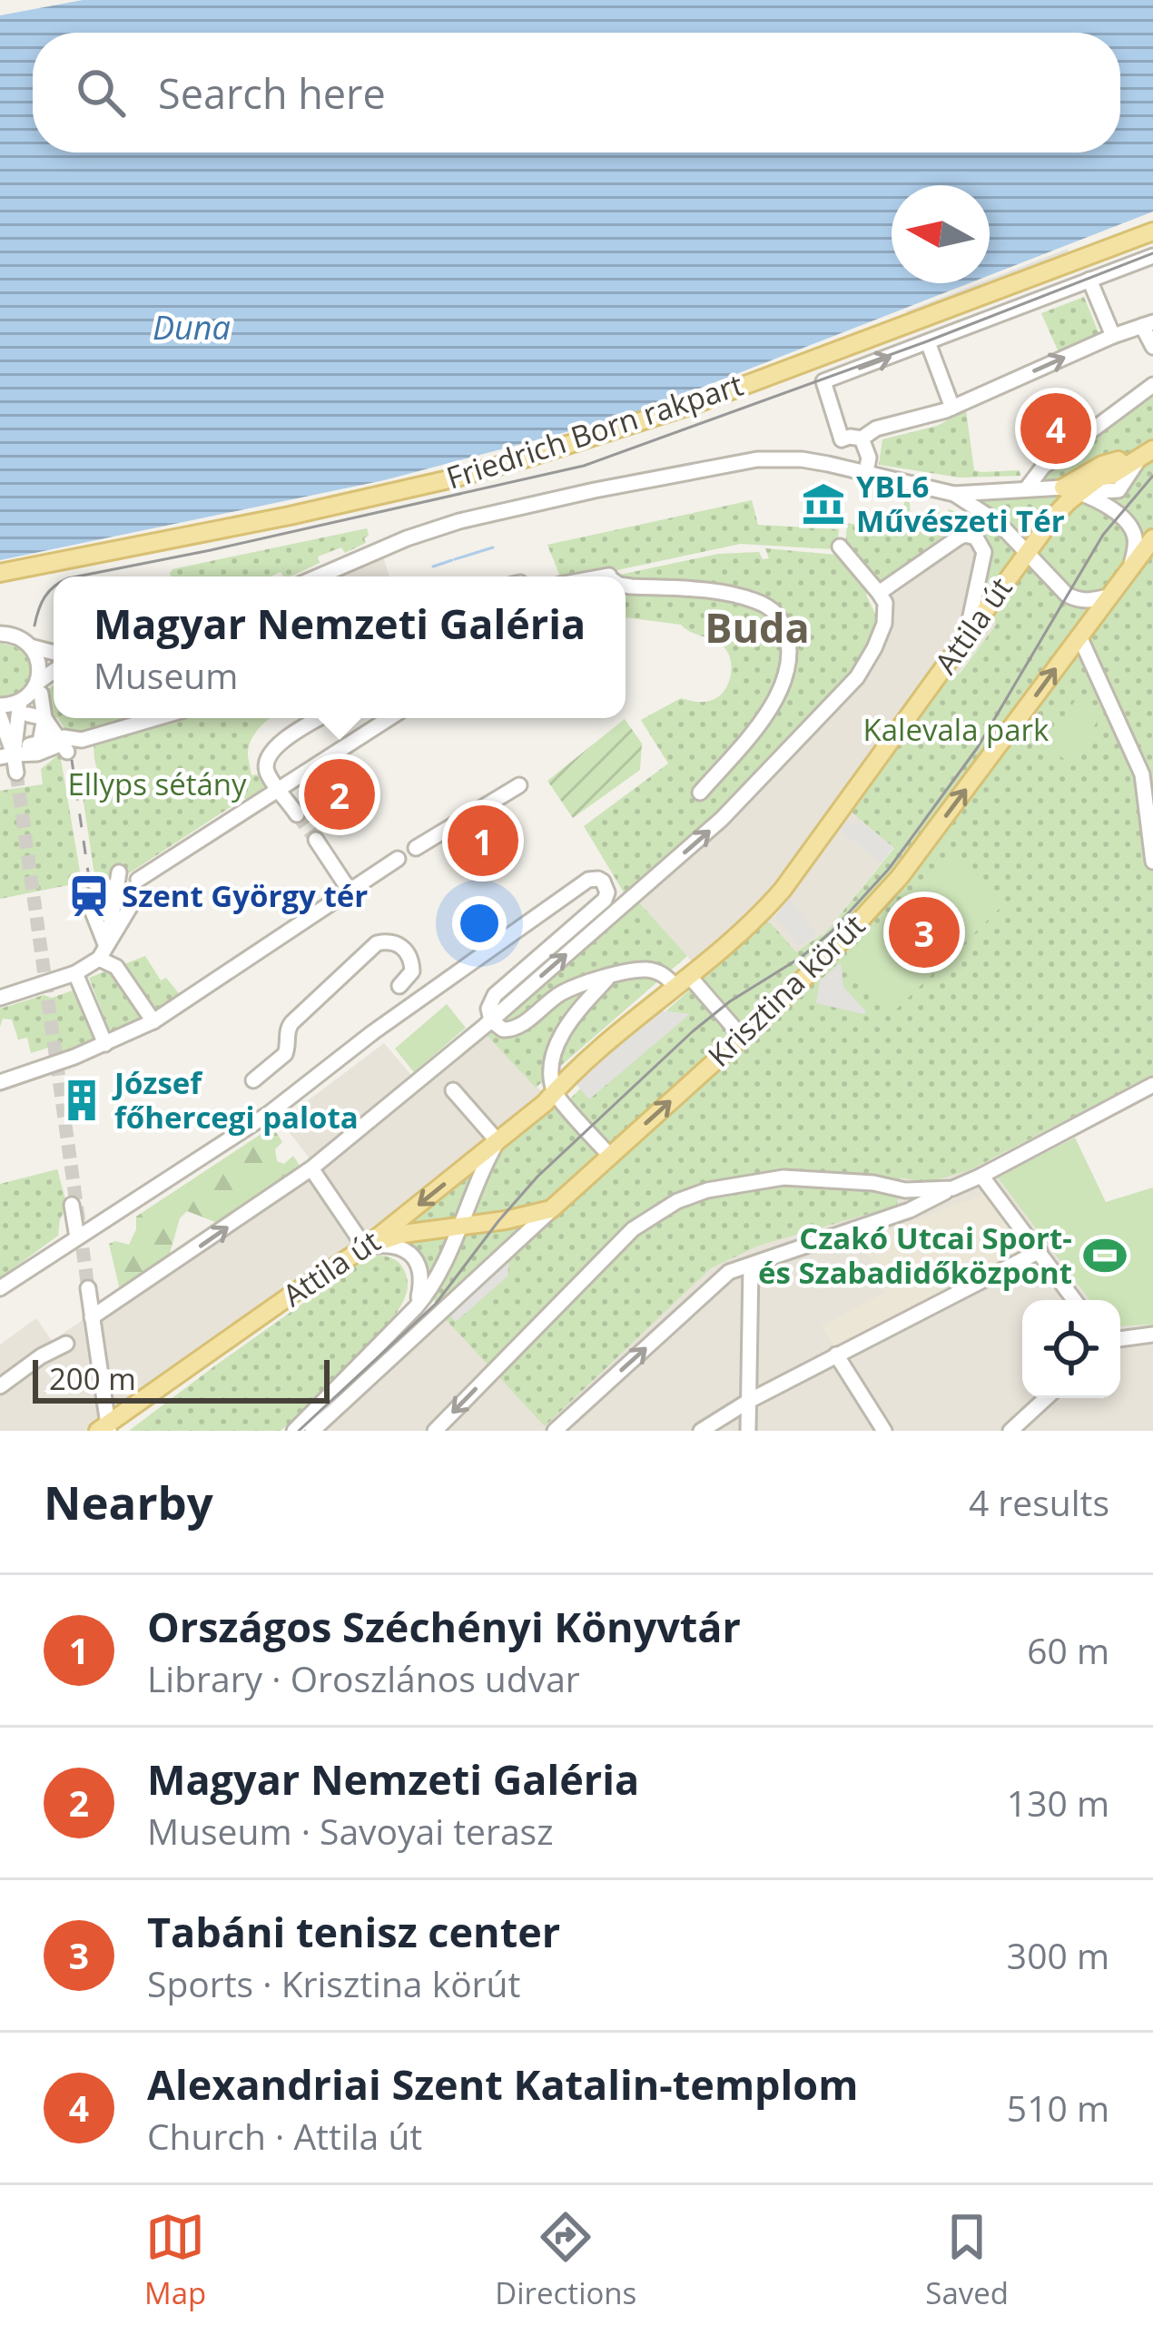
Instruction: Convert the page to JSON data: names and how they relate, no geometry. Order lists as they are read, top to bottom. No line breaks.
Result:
{"streets":{"main road":["Friedrich Born rakpart","Attila út","Krisztina körút"]},"crossings":[["Attila út","Krisztina körút"]],"one_way":["Krisztina körút"],"districts":["Buda"],"water":["Duna"],"parks":["Kalevala park","Ellyps sétány"],"places":{"museum":["YBL6 Művészeti Tér"],"station":["Szent György tér"],"building":["József főhercegi palota"],"sports":["Czakó Utcai Sport- és Szabadidőközpont"]},"scale_bar":"200 m","north":"left","page":{"search":"Search here","pins":["4","2","1","3"],"popup":["Magyar Nemzeti Galéria","Museum"],"scale":"200 m","heading":["Nearby","4 results"],"list":[{"mark":"1","name":"Országos Széchényi Könyvtár","note":"Library · Oroszlános udvar","value":"60 m"},{"mark":"2","name":"Magyar Nemzeti Galéria","note":"Museum · Savoyai terasz","value":"130 m"},{"mark":"3","name":"Tabáni tenisz center","note":"Sports · Krisztina körút","value":"300 m"},{"mark":"4","name":"Alexandriai Szent Katalin-templom","note":"Church · Attila út","value":"510 m"}],"nav":["Map","Directions","Saved"]}}
